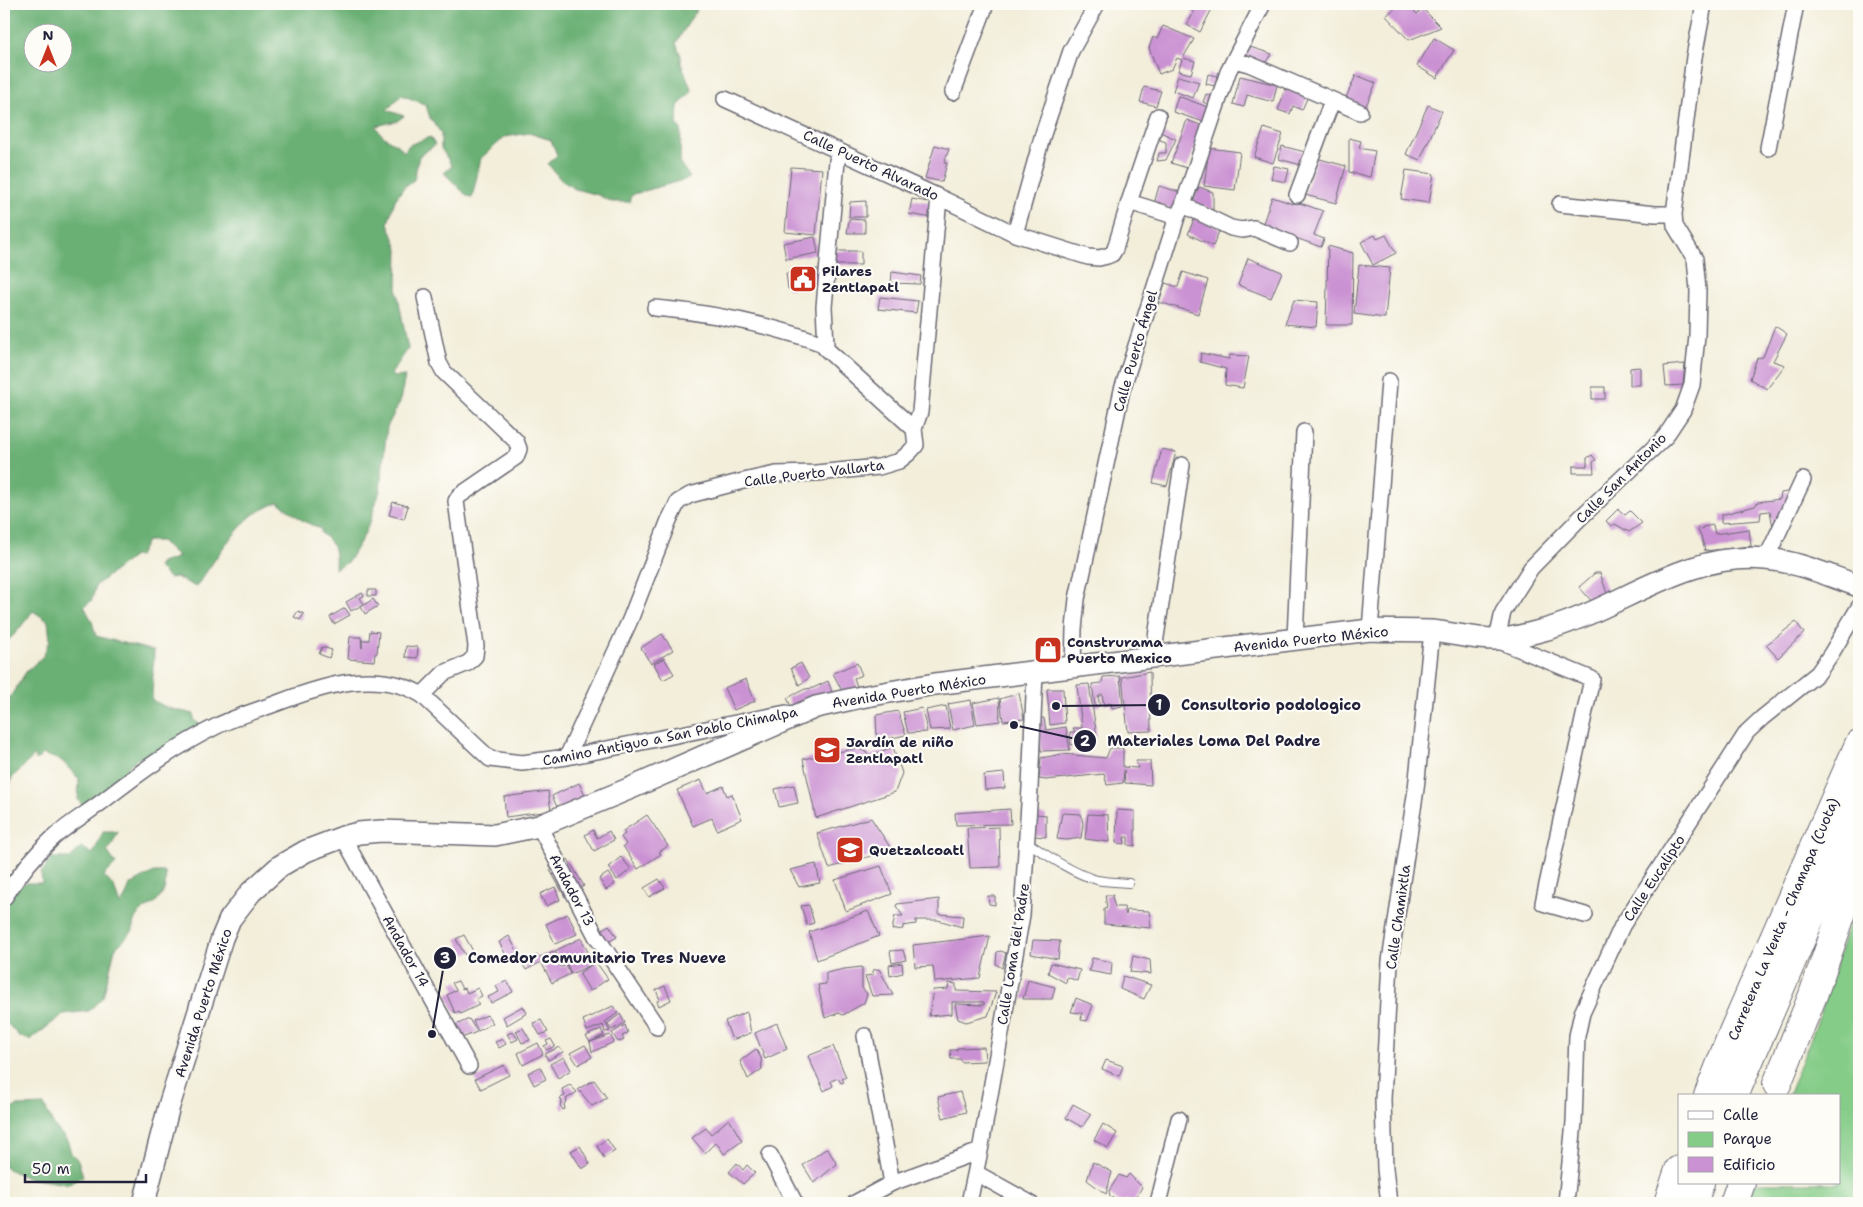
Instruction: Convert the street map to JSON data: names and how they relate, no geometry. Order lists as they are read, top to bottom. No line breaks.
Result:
{"streets":{"highway":["Carretera La Venta - Chamapa (Cuota)"],"main road":["Avenida Puerto México"],"street":["Calle Puerto Alvarado","Calle Puerto Ángel","Calle Puerto Vallarta","Calle San Antonio","Camino Antiguo a San Pablo Chimalpa","Calle Eucalipto","Andador 13","Calle Chamixtla","Andador 14","Calle Loma del Padre"]},"crossings":[["Calle Puerto Alvarado","Calle Puerto Vallarta"],["Calle Puerto Ángel","Avenida Puerto México"],["Calle Puerto Vallarta","Camino Antiguo a San Pablo Chimalpa"],["Calle San Antonio","Avenida Puerto México"],["Avenida Puerto México","Camino Antiguo a San Pablo Chimalpa"],["Avenida Puerto México","Andador 13"],["Avenida Puerto México","Calle Chamixtla"],["Avenida Puerto México","Andador 14"],["Avenida Puerto México","Calle Loma del Padre"]],"places":{"public building":["Pilares Zentlapatl"],"shop":["Construrama Puerto Mexico"],"other":["Consultorio podologico","Materiales Loma Del Padre","Comedor comunitario Tres Nueve"],"school or university":["Jardín de niño Zentlapatl","Quetzalcoatl"]},"legend":["Calle","Parque","Edificio"],"scale_bar":"50 m","north":"top"}
